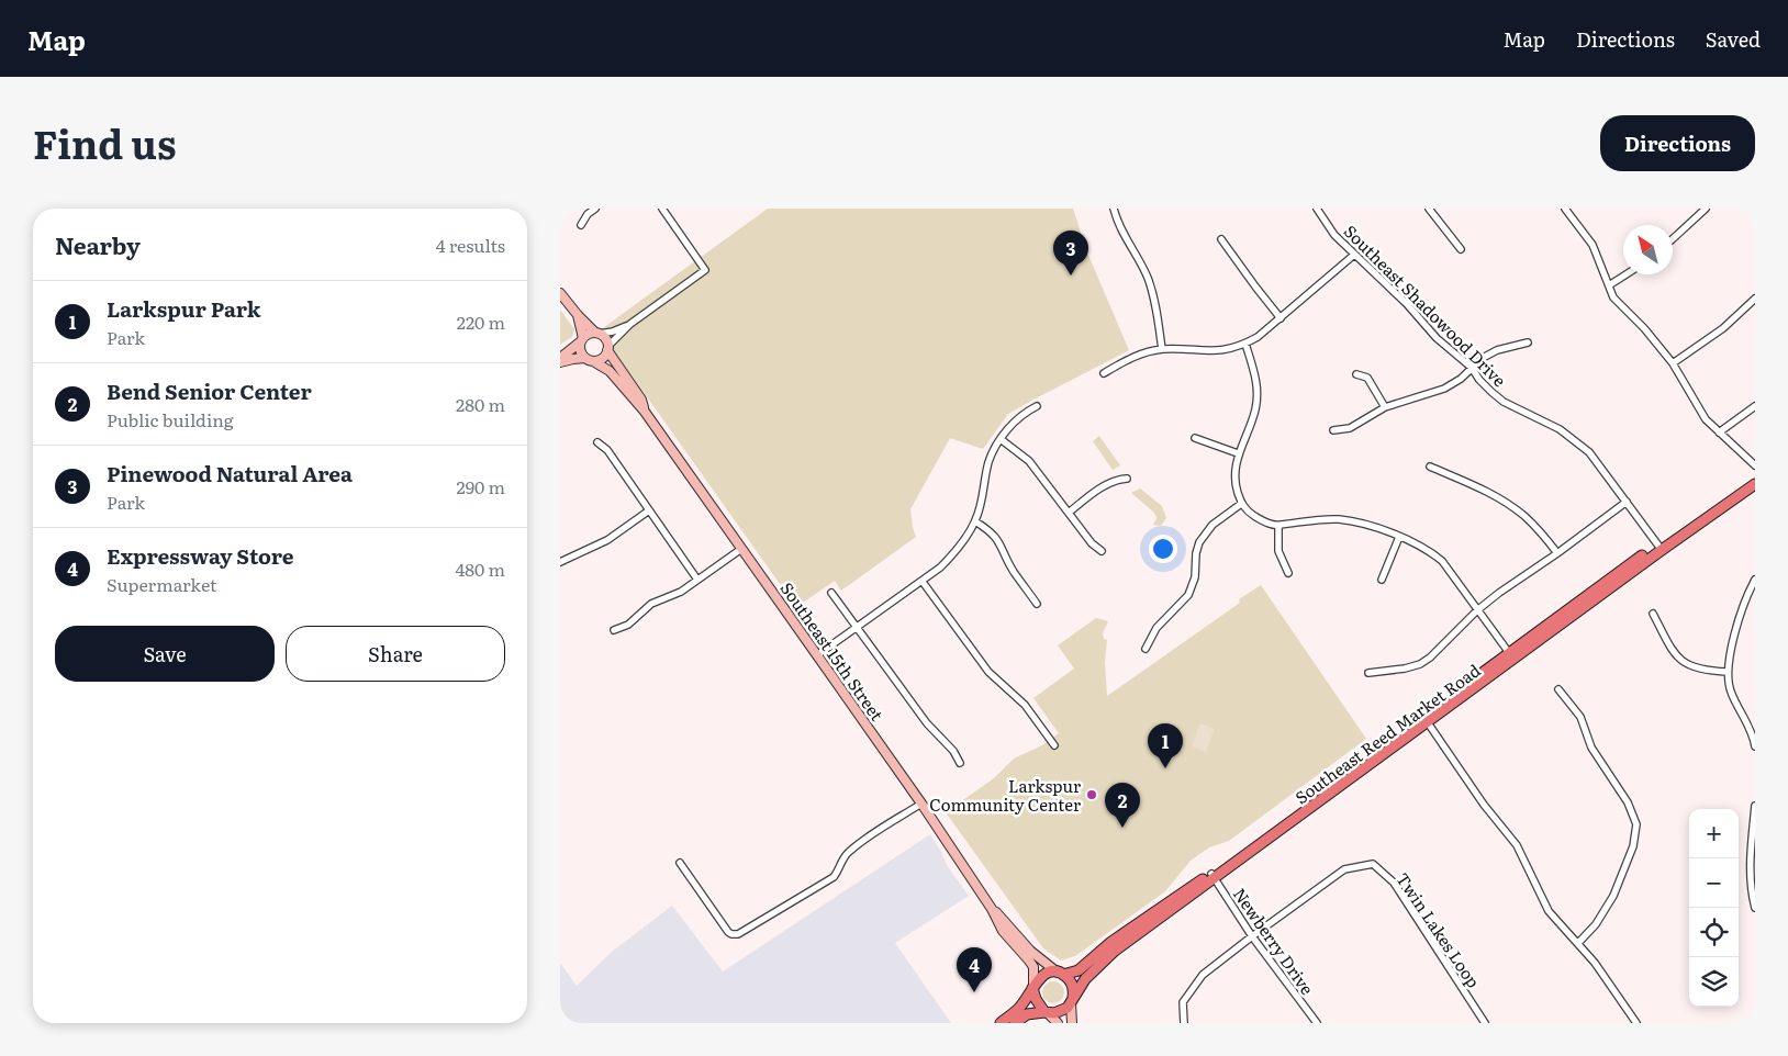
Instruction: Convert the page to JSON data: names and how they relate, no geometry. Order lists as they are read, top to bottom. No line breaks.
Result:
{"streets":{"main road":["Southeast 15th Street","Southeast Reed Market Road"],"street":["Southeast Shadowood Drive","Twin Lakes Loop","Newberry Drive"]},"crossings":[["Southeast Shadowood Drive","Southeast Reed Market Road"],["Southeast 15th Street","Southeast Reed Market Road"],["Southeast Reed Market Road","Newberry Drive"],["Twin Lakes Loop","Newberry Drive"]],"places":["Larkspur Community Center"],"north":"top left","page":{"header":"Map","nav":["Map","Directions","Saved"],"title":"Find us","buttons":["Directions",["Save","Share"]],"heading":["Nearby","4 results"],"pins":["3","1","2","4"],"list":[{"mark":"1","name":"Larkspur Park","note":"Park","value":"220 m"},{"mark":"2","name":"Bend Senior Center","note":"Public building","value":"280 m"},{"mark":"3","name":"Pinewood Natural Area","note":"Park","value":"290 m"},{"mark":"4","name":"Expressway Store","note":"Supermarket","value":"480 m"}],"map_buttons":["+","−"]}}
